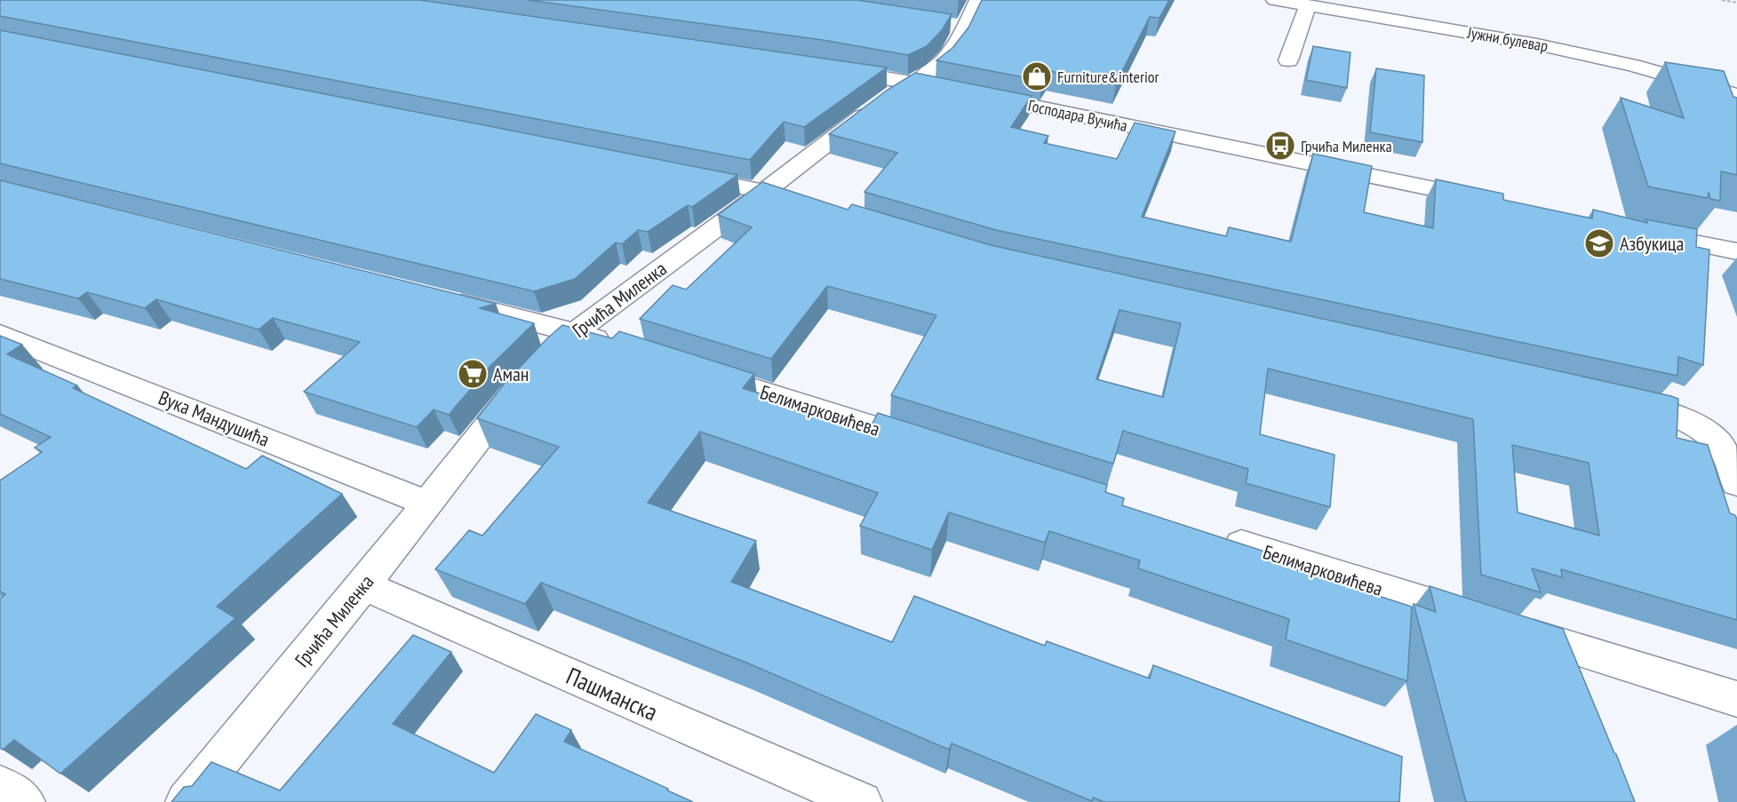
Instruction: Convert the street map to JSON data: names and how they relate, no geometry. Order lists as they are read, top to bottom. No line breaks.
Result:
{"streets":{"street":["Јужни булевар","Господара Вучића","Грчића Миленка","Белимарковићева","Вука Мандушића","Пашманска"]},"crossings":[["Господара Вучића","Грчића Миленка"],["Грчића Миленка","Вука Мандушића"],["Грчића Миленка","Пашманска"]],"places":{"shop":["Furniture&interior"],"bus stop":["Грчића Миленка"],"school or university":["Азбукица"],"supermarket":["Аман"]}}
